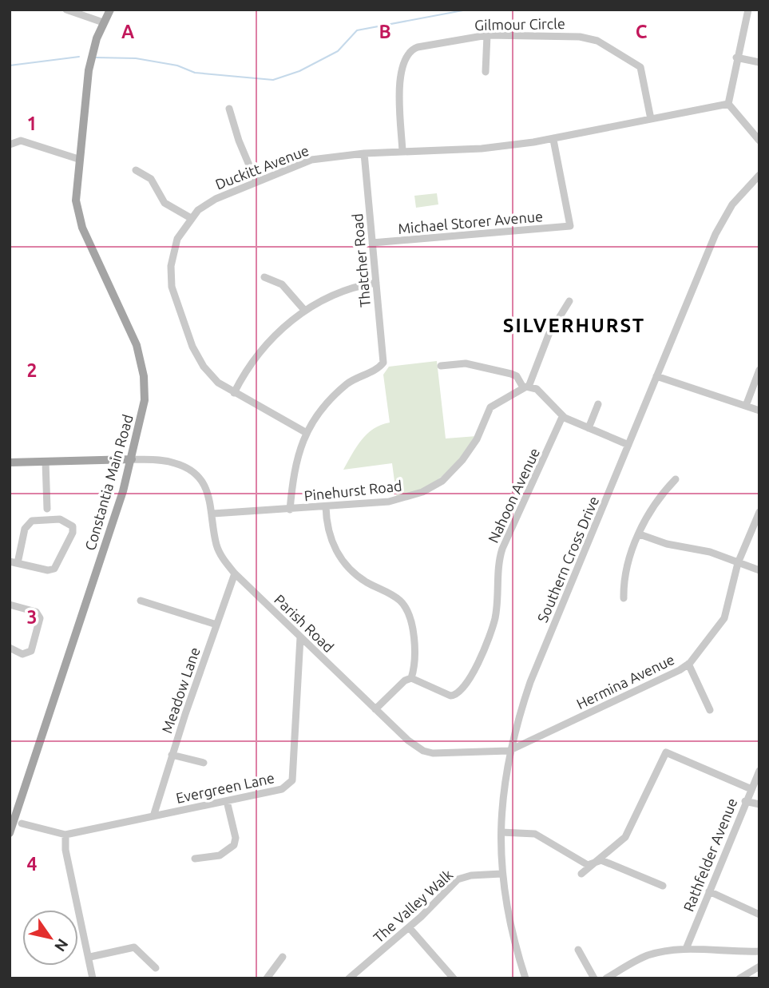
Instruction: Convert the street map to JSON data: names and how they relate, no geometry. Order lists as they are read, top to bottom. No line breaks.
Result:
{"streets":{"main road":["Constantia Main Road"],"street":["Gilmour Circle","Duckitt Avenue","Michael Storer Avenue","Thatcher Road","Pinehurst Road","Nahoon Avenue","Southern Cross Drive","Parish Road","Hermina Avenue","Meadow Lane","Evergreen Lane","Rathfelder Avenue","The Valley Walk"]},"crossings":[["Gilmour Circle","Duckitt Avenue"],["Duckitt Avenue","Michael Storer Avenue"],["Duckitt Avenue","Thatcher Road"],["Michael Storer Avenue","Thatcher Road"],["Constantia Main Road","Parish Road"],["Pinehurst Road","Parish Road"],["Southern Cross Drive","Parish Road"],["Southern Cross Drive","Hermina Avenue"],["Southern Cross Drive","The Valley Walk"],["Parish Road","Hermina Avenue"],["Parish Road","Meadow Lane"],["Parish Road","Evergreen Lane"],["Meadow Lane","Evergreen Lane"]],"districts":["SILVERHURST"],"north":"bottom right","grid":{"columns":["A","B","C"],"rows":["1","2","3","4"]}}
